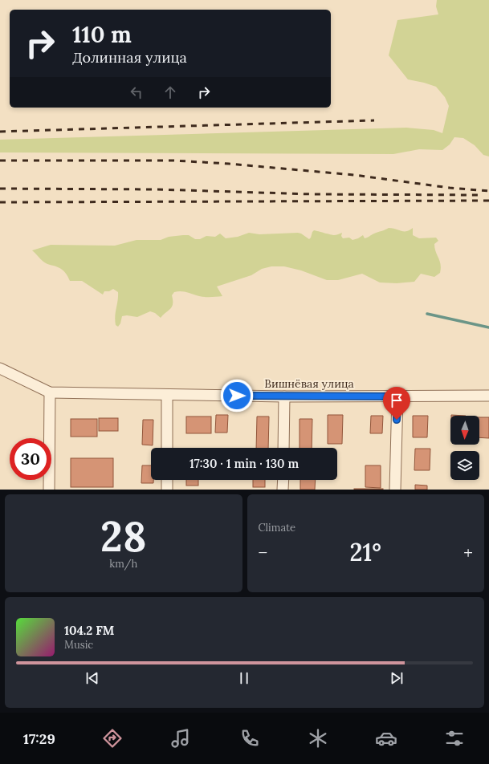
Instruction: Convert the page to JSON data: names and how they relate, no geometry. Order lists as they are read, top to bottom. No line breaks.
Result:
{"streets":{"street":["Вишнёвая улица"]},"north":"bottom","page":{"turn":["110 m","Долинная улица"],"limit":"30","trip":"17:30 · 1 min · 130 m","tile":[["28","km/h"],"Climate"],"heat":["−","21°","+"],"song":["104.2 FM","Music"],"tabs":"17:29"}}
